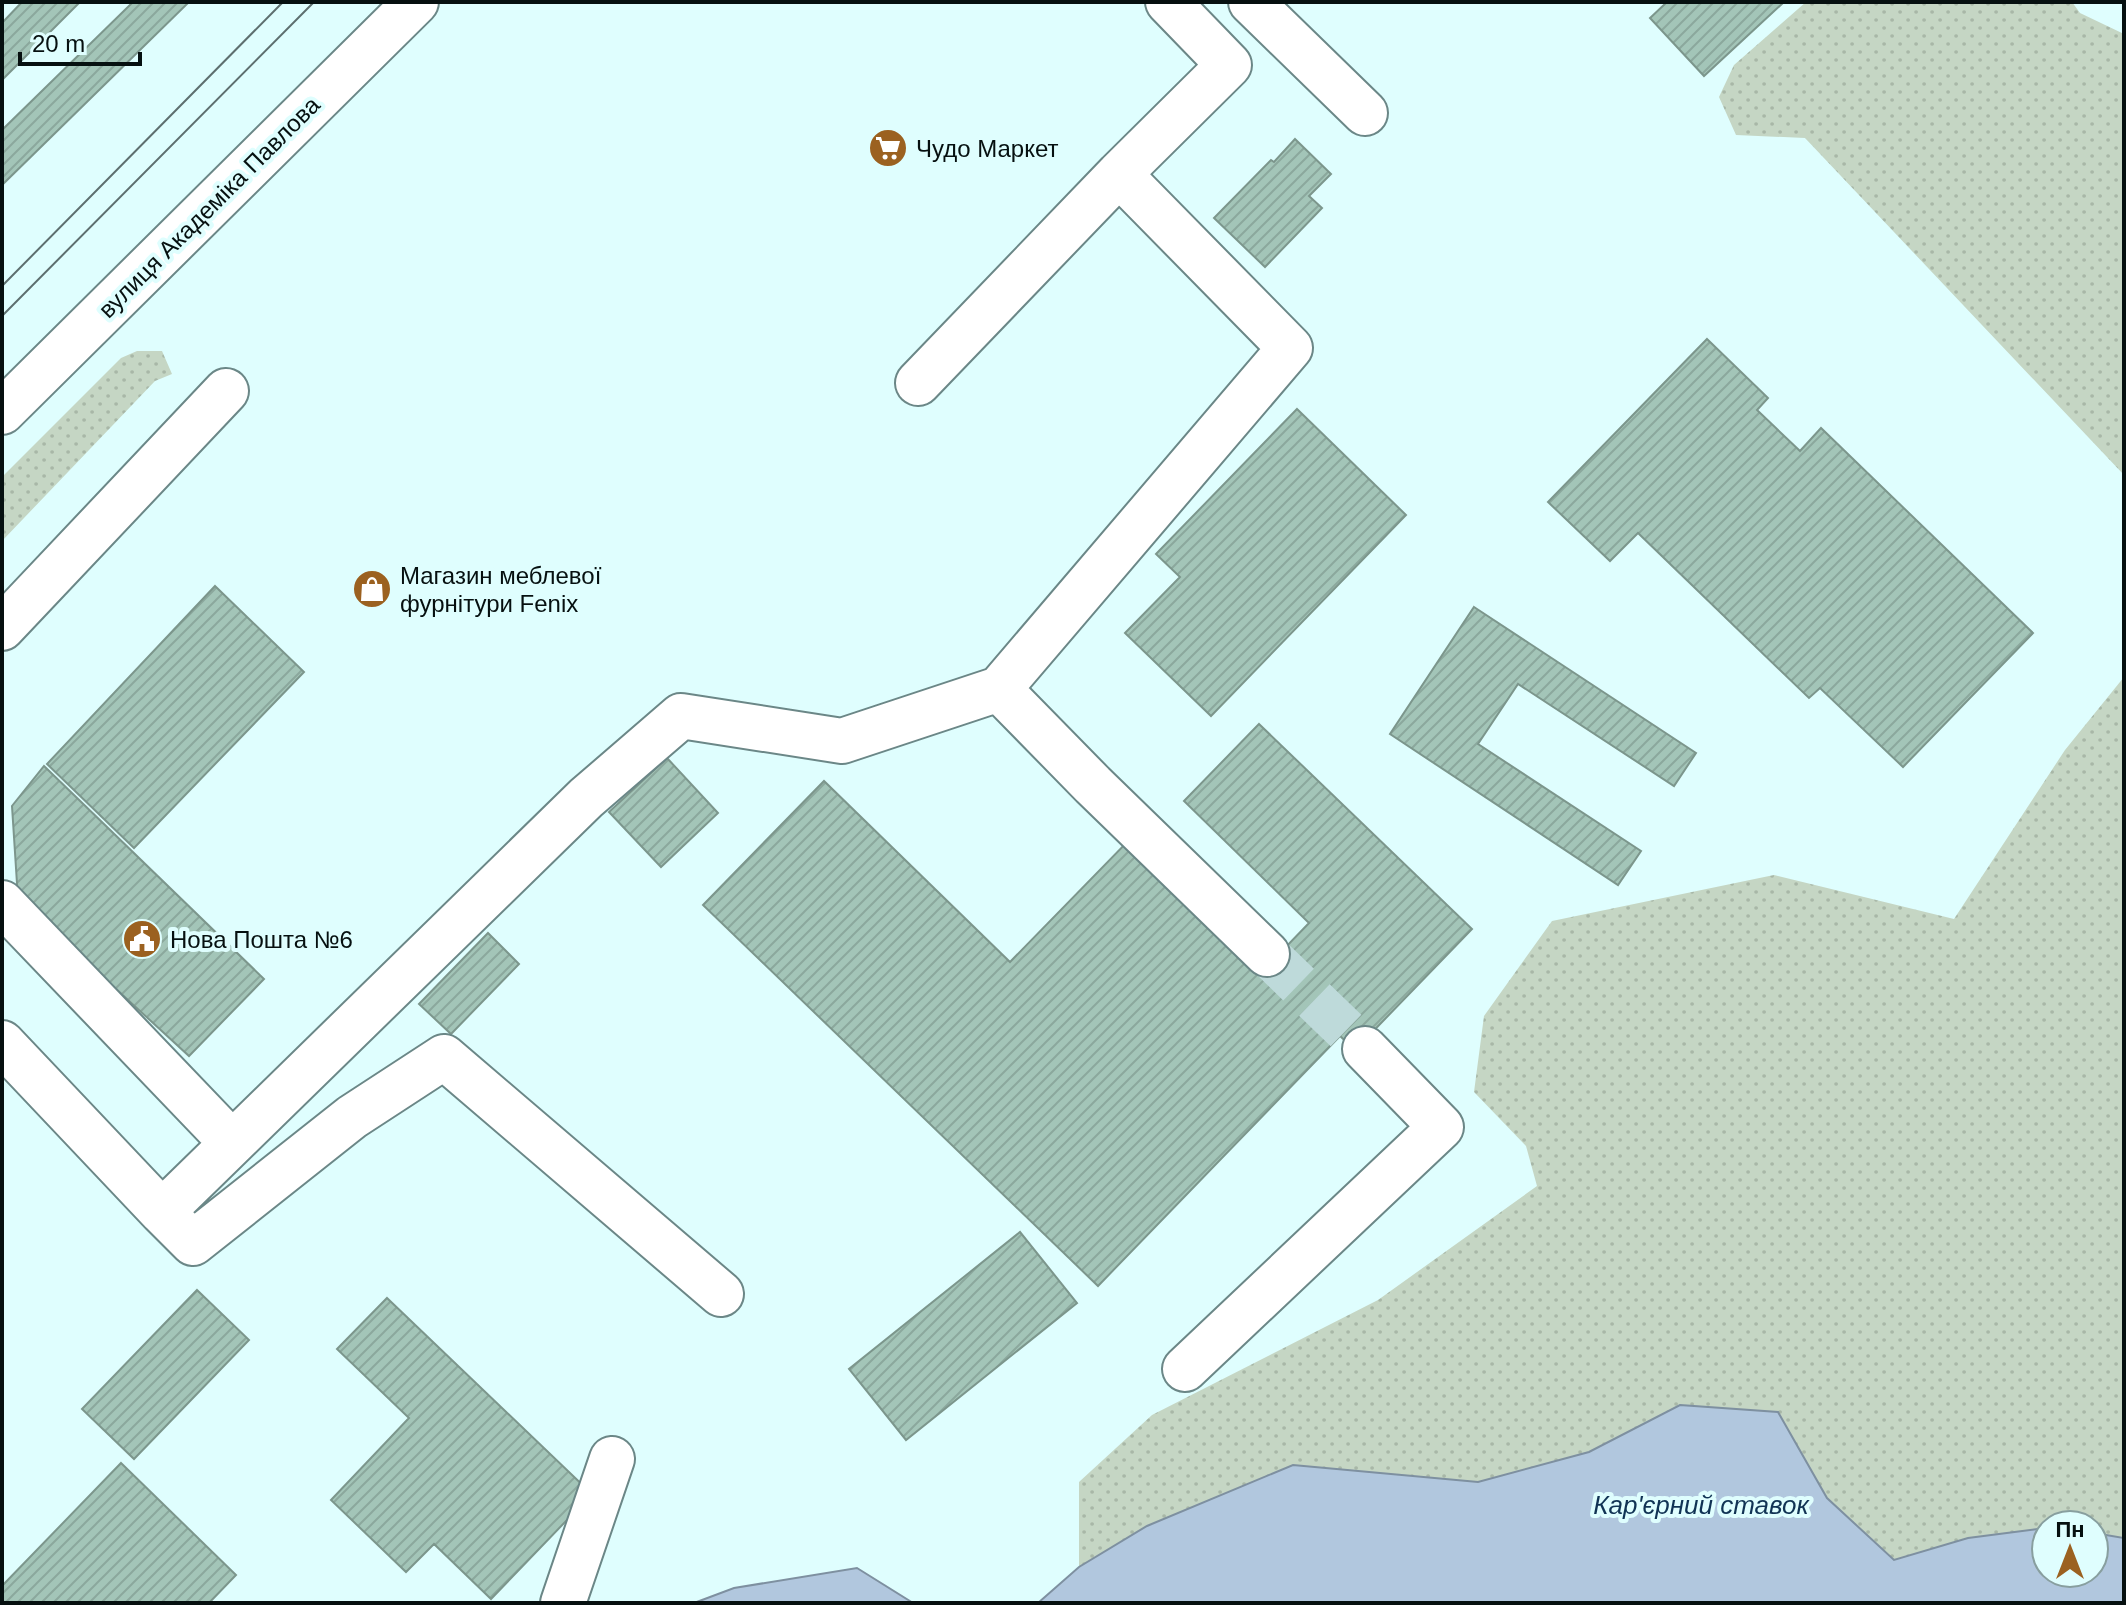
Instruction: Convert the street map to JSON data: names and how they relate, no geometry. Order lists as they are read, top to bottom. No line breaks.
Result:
{"streets":{"main road":["вулиця Академіка Павлова"]},"water":["Кар'єрний ставок"],"places":{"supermarket":["Чудо Маркет"],"shop":["Магазин меблевої фурнітури Fenix"],"public building":["Нова Пошта №6"]},"scale_bar":"20 m","north":"top"}
